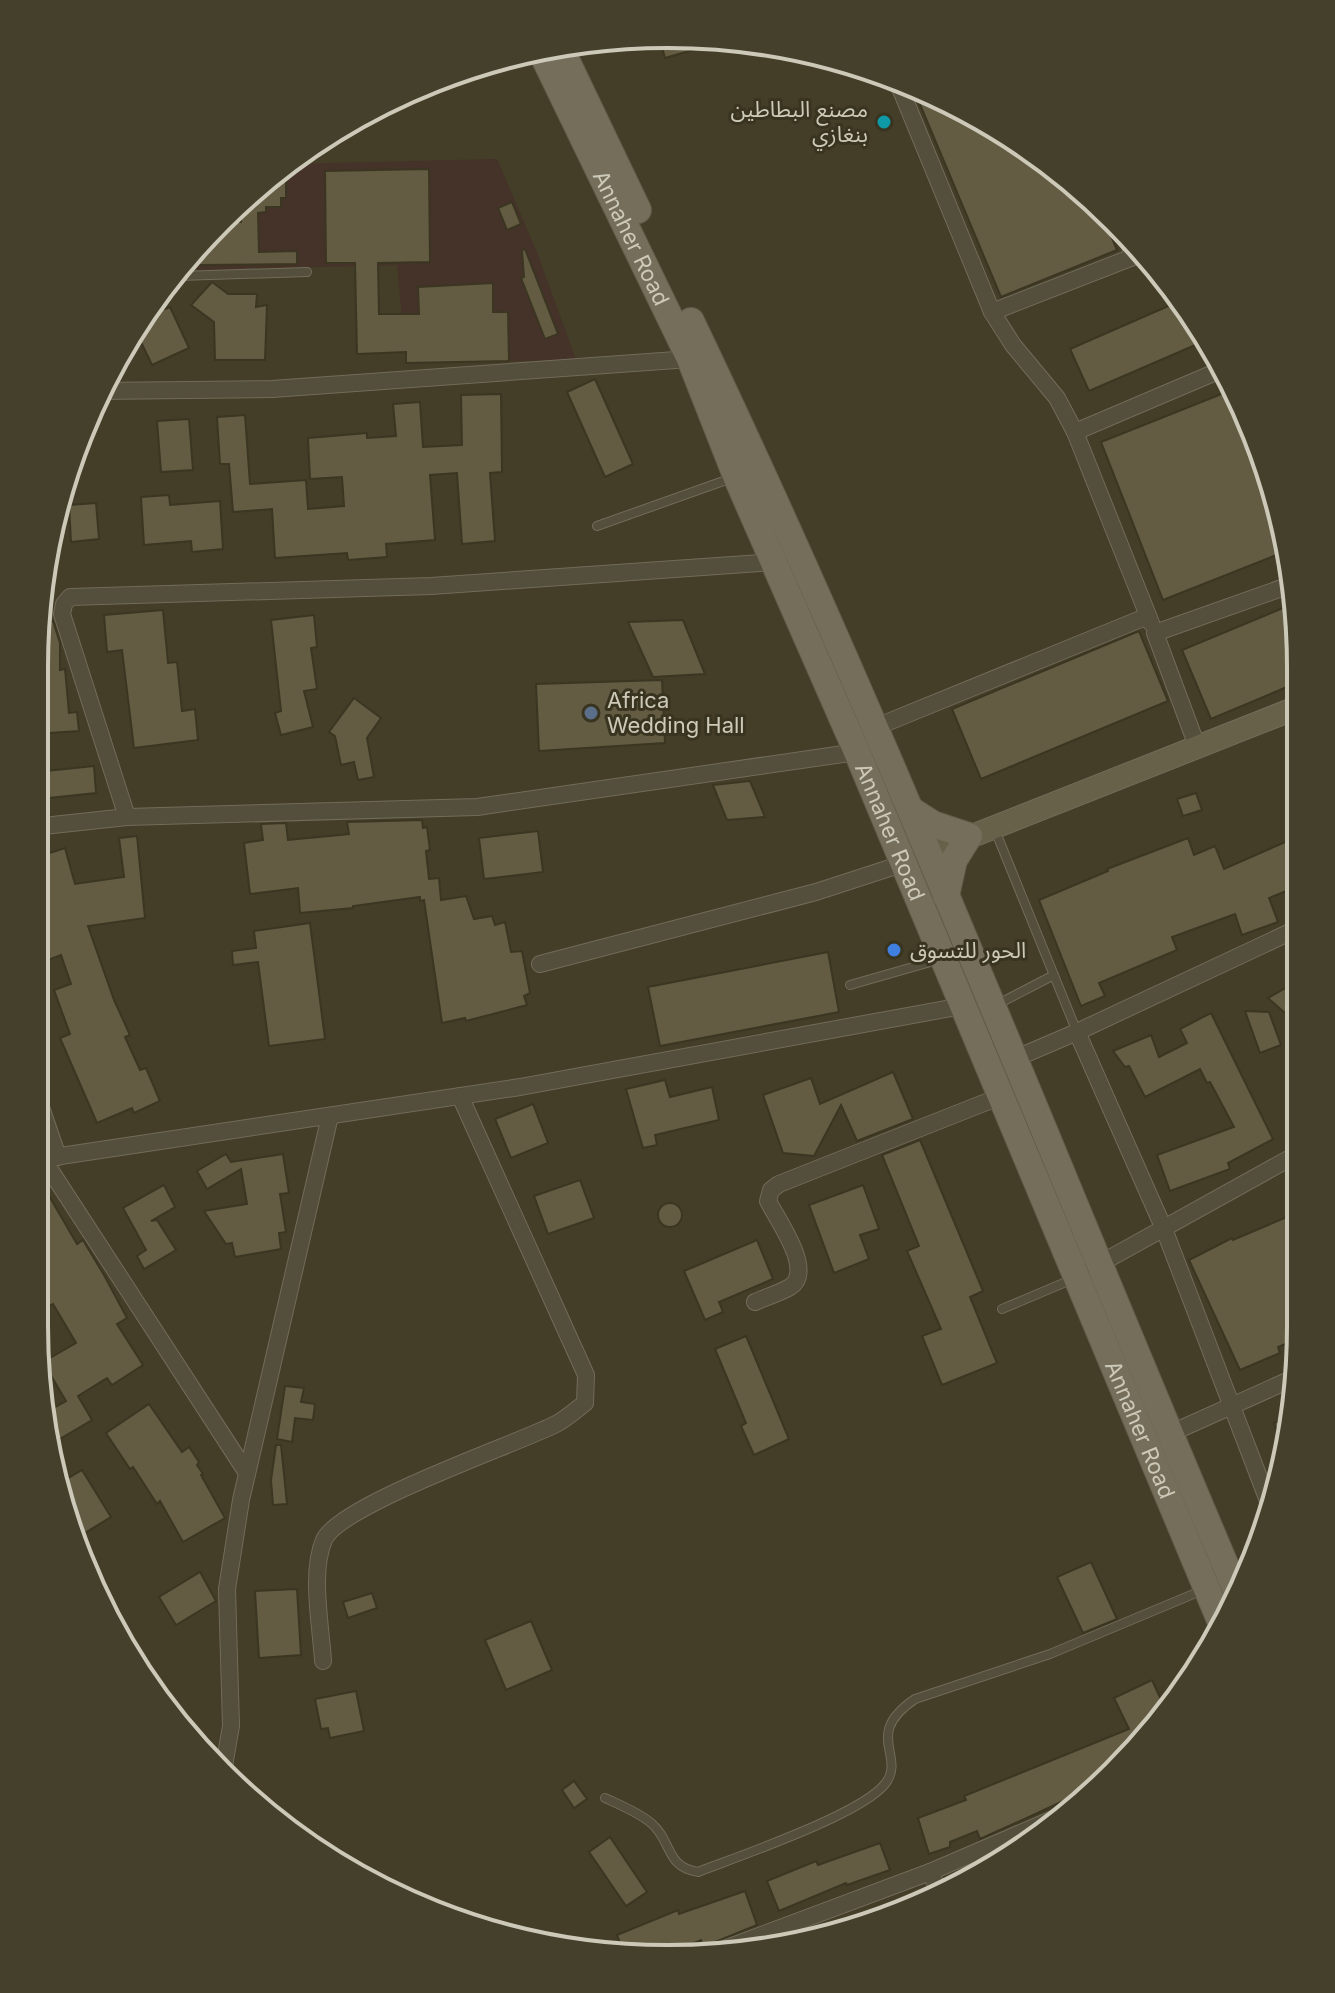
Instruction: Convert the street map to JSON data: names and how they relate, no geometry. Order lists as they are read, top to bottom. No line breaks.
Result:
{"streets":{"main road":["Annaher Road"]},"places":["مصنع البطاطين بنغازي","Africa Wedding Hall","الحور للتسوق"]}
